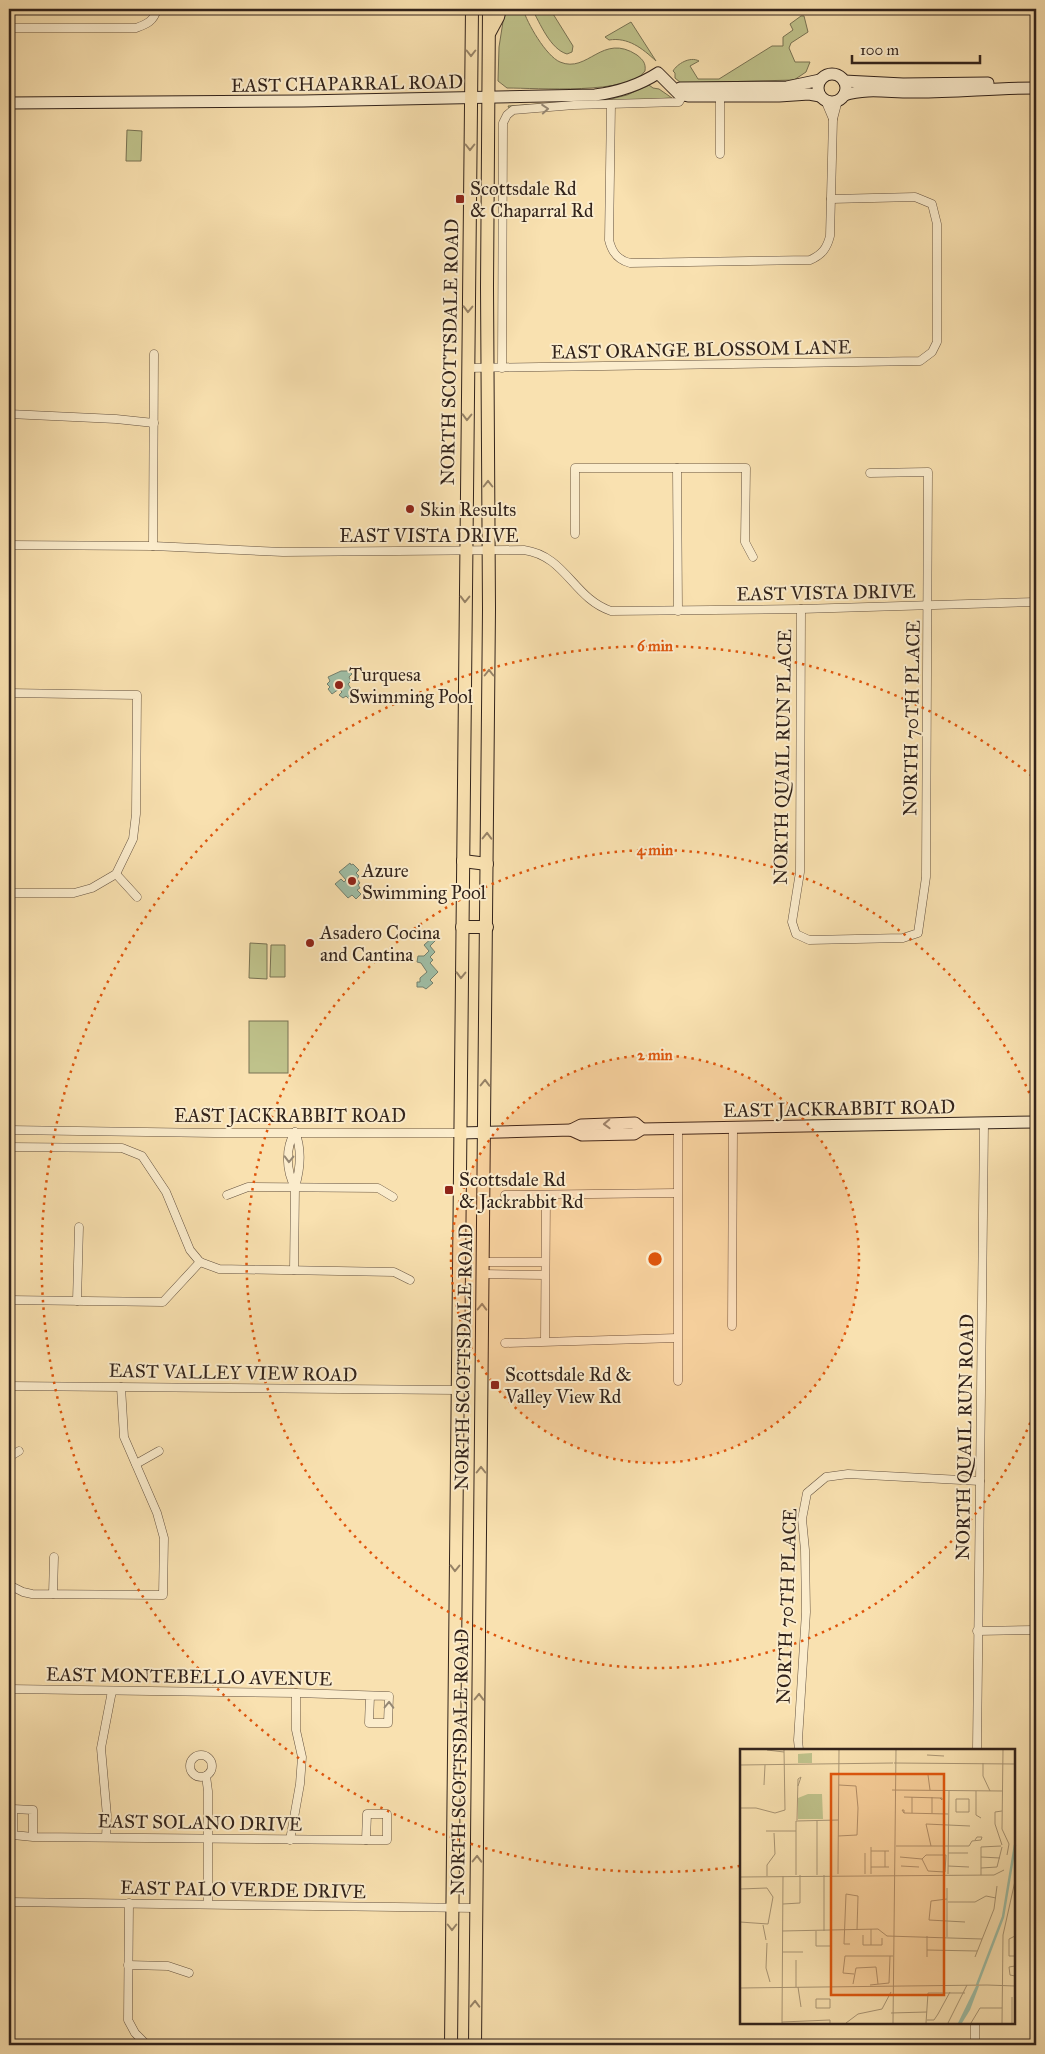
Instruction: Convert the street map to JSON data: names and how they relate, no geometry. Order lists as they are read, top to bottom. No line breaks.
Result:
{"streets":{"main road":["EAST CHAPARRAL ROAD","NORTH SCOTTSDALE ROAD","EAST JACKRABBIT ROAD"],"street":["EAST ORANGE BLOSSOM LANE","EAST VISTA DRIVE","NORTH 70TH PLACE","NORTH QUAIL RUN PLACE","EAST VALLEY VIEW ROAD","NORTH QUAIL RUN ROAD","EAST MONTEBELLO AVENUE","EAST SOLANO DRIVE","EAST PALO VERDE DRIVE"]},"crossings":[["EAST CHAPARRAL ROAD","NORTH SCOTTSDALE ROAD"],["EAST ORANGE BLOSSOM LANE","NORTH SCOTTSDALE ROAD"],["NORTH SCOTTSDALE ROAD","EAST VISTA DRIVE"],["NORTH SCOTTSDALE ROAD","EAST JACKRABBIT ROAD"],["NORTH SCOTTSDALE ROAD","EAST VALLEY VIEW ROAD"],["NORTH SCOTTSDALE ROAD","EAST PALO VERDE DRIVE"],["EAST VISTA DRIVE","NORTH 70TH PLACE"],["EAST VISTA DRIVE","NORTH QUAIL RUN PLACE"],["NORTH 70TH PLACE","NORTH QUAIL RUN PLACE"],["NORTH 70TH PLACE","NORTH QUAIL RUN ROAD"],["EAST JACKRABBIT ROAD","NORTH QUAIL RUN ROAD"]],"places":{"transit":["Scottsdale Rd & Chaparral Rd","Scottsdale Rd & Jackrabbit Rd","Scottsdale Rd & Valley View Rd"],"other":["Skin Results","Turquesa Swimming Pool","Azure Swimming Pool","Asadero Cocina and Cantina"]},"scale_bar":"100 m","rings":["6 min","4 min","2 min"]}
